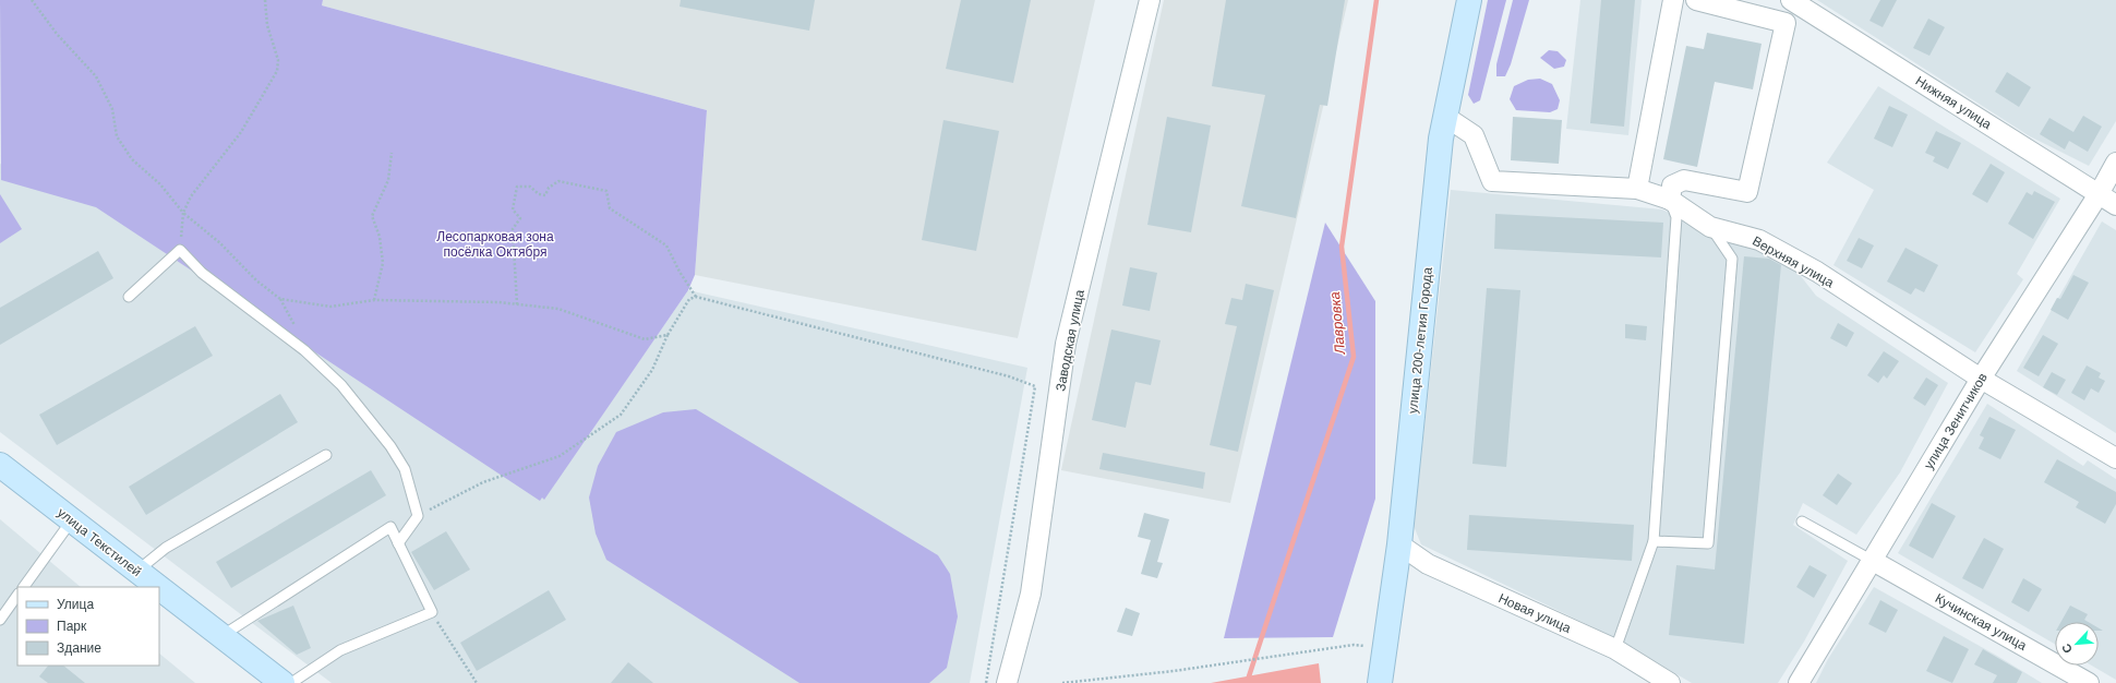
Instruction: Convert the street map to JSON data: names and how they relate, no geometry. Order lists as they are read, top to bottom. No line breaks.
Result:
{"streets":{"street":["Нижняя улица","Верхняя улица","Заводская улица","улица 200-летия Города","улица Зенитчиков","улица Текстилей","Новая улица","Кучинская улица"]},"crossings":[["Нижняя улица","улица Зенитчиков"],["Верхняя улица","улица 200-летия Города"],["Верхняя улица","улица Зенитчиков"],["улица 200-летия Города","Новая улица"],["улица Зенитчиков","Кучинская улица"]],"water":["Лавровка"],"parks":["Лесопарковая зона посёлка Октября"],"legend":["Улица","Парк","Здание"],"north":"bottom left"}
